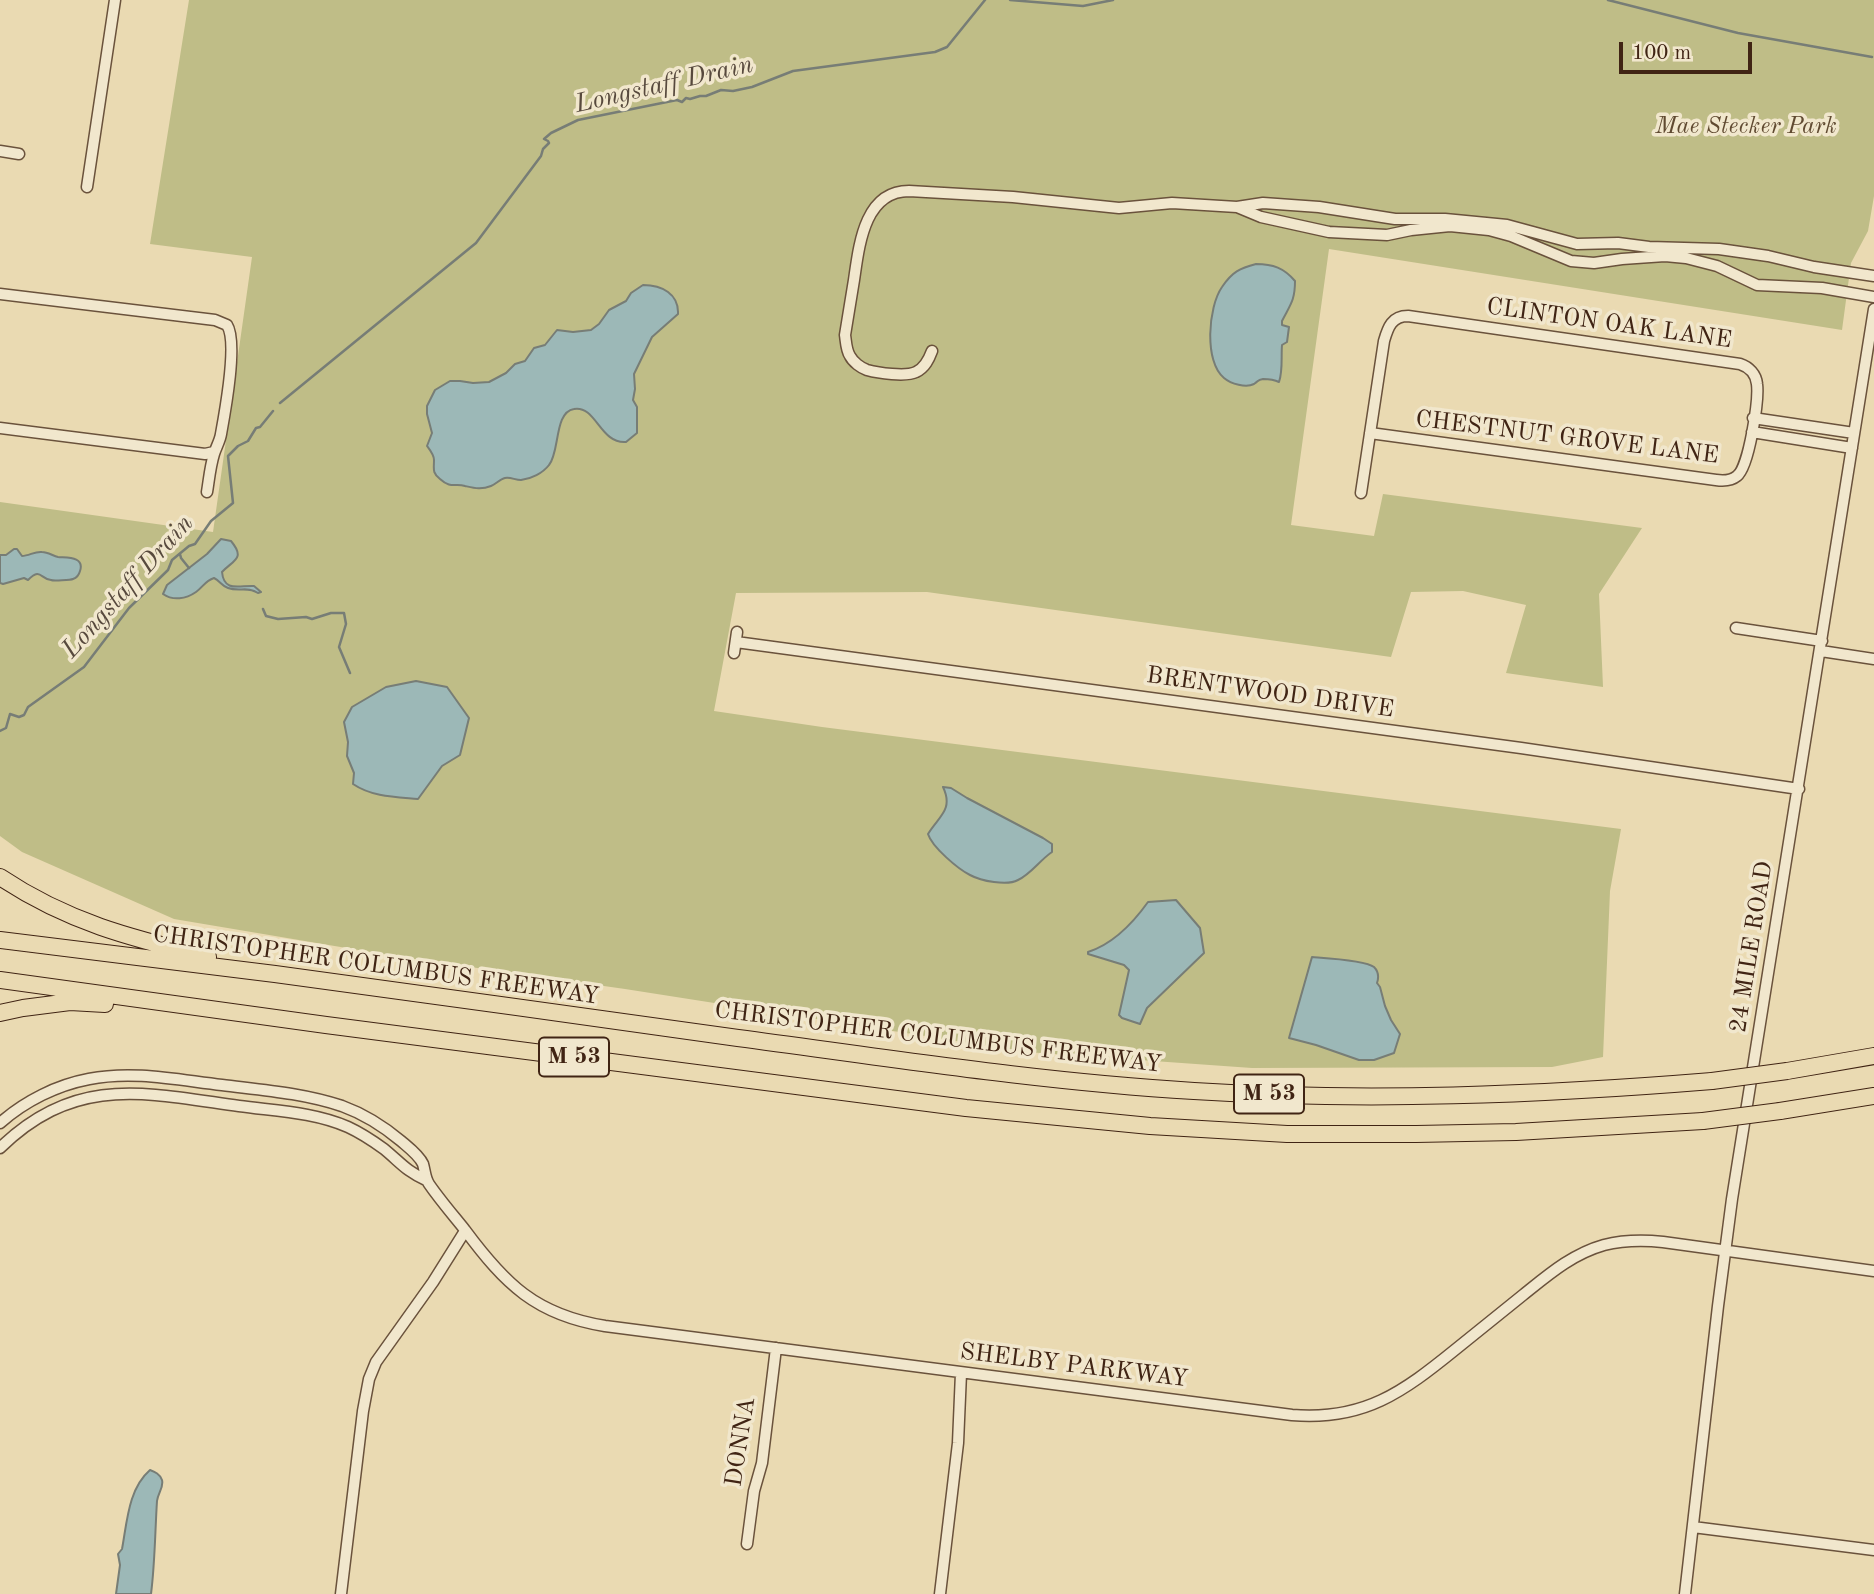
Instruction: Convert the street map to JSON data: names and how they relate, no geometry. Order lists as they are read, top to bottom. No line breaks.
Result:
{"streets":{"highway":["CHRISTOPHER COLUMBUS FREEWAY","M 53"],"street":["CLINTON OAK LANE","CHESTNUT GROVE LANE","BRENTWOOD DRIVE","24 MILE ROAD","SHELBY PARKWAY","DONNA"]},"crossings":[["CLINTON OAK LANE","CHESTNUT GROVE LANE"],["BRENTWOOD DRIVE","24 MILE ROAD"],["24 MILE ROAD","SHELBY PARKWAY"],["SHELBY PARKWAY","DONNA"]],"water":["Longstaff Drain"],"parks":["Mae Stecker Park"],"scale_bar":"100 m"}
